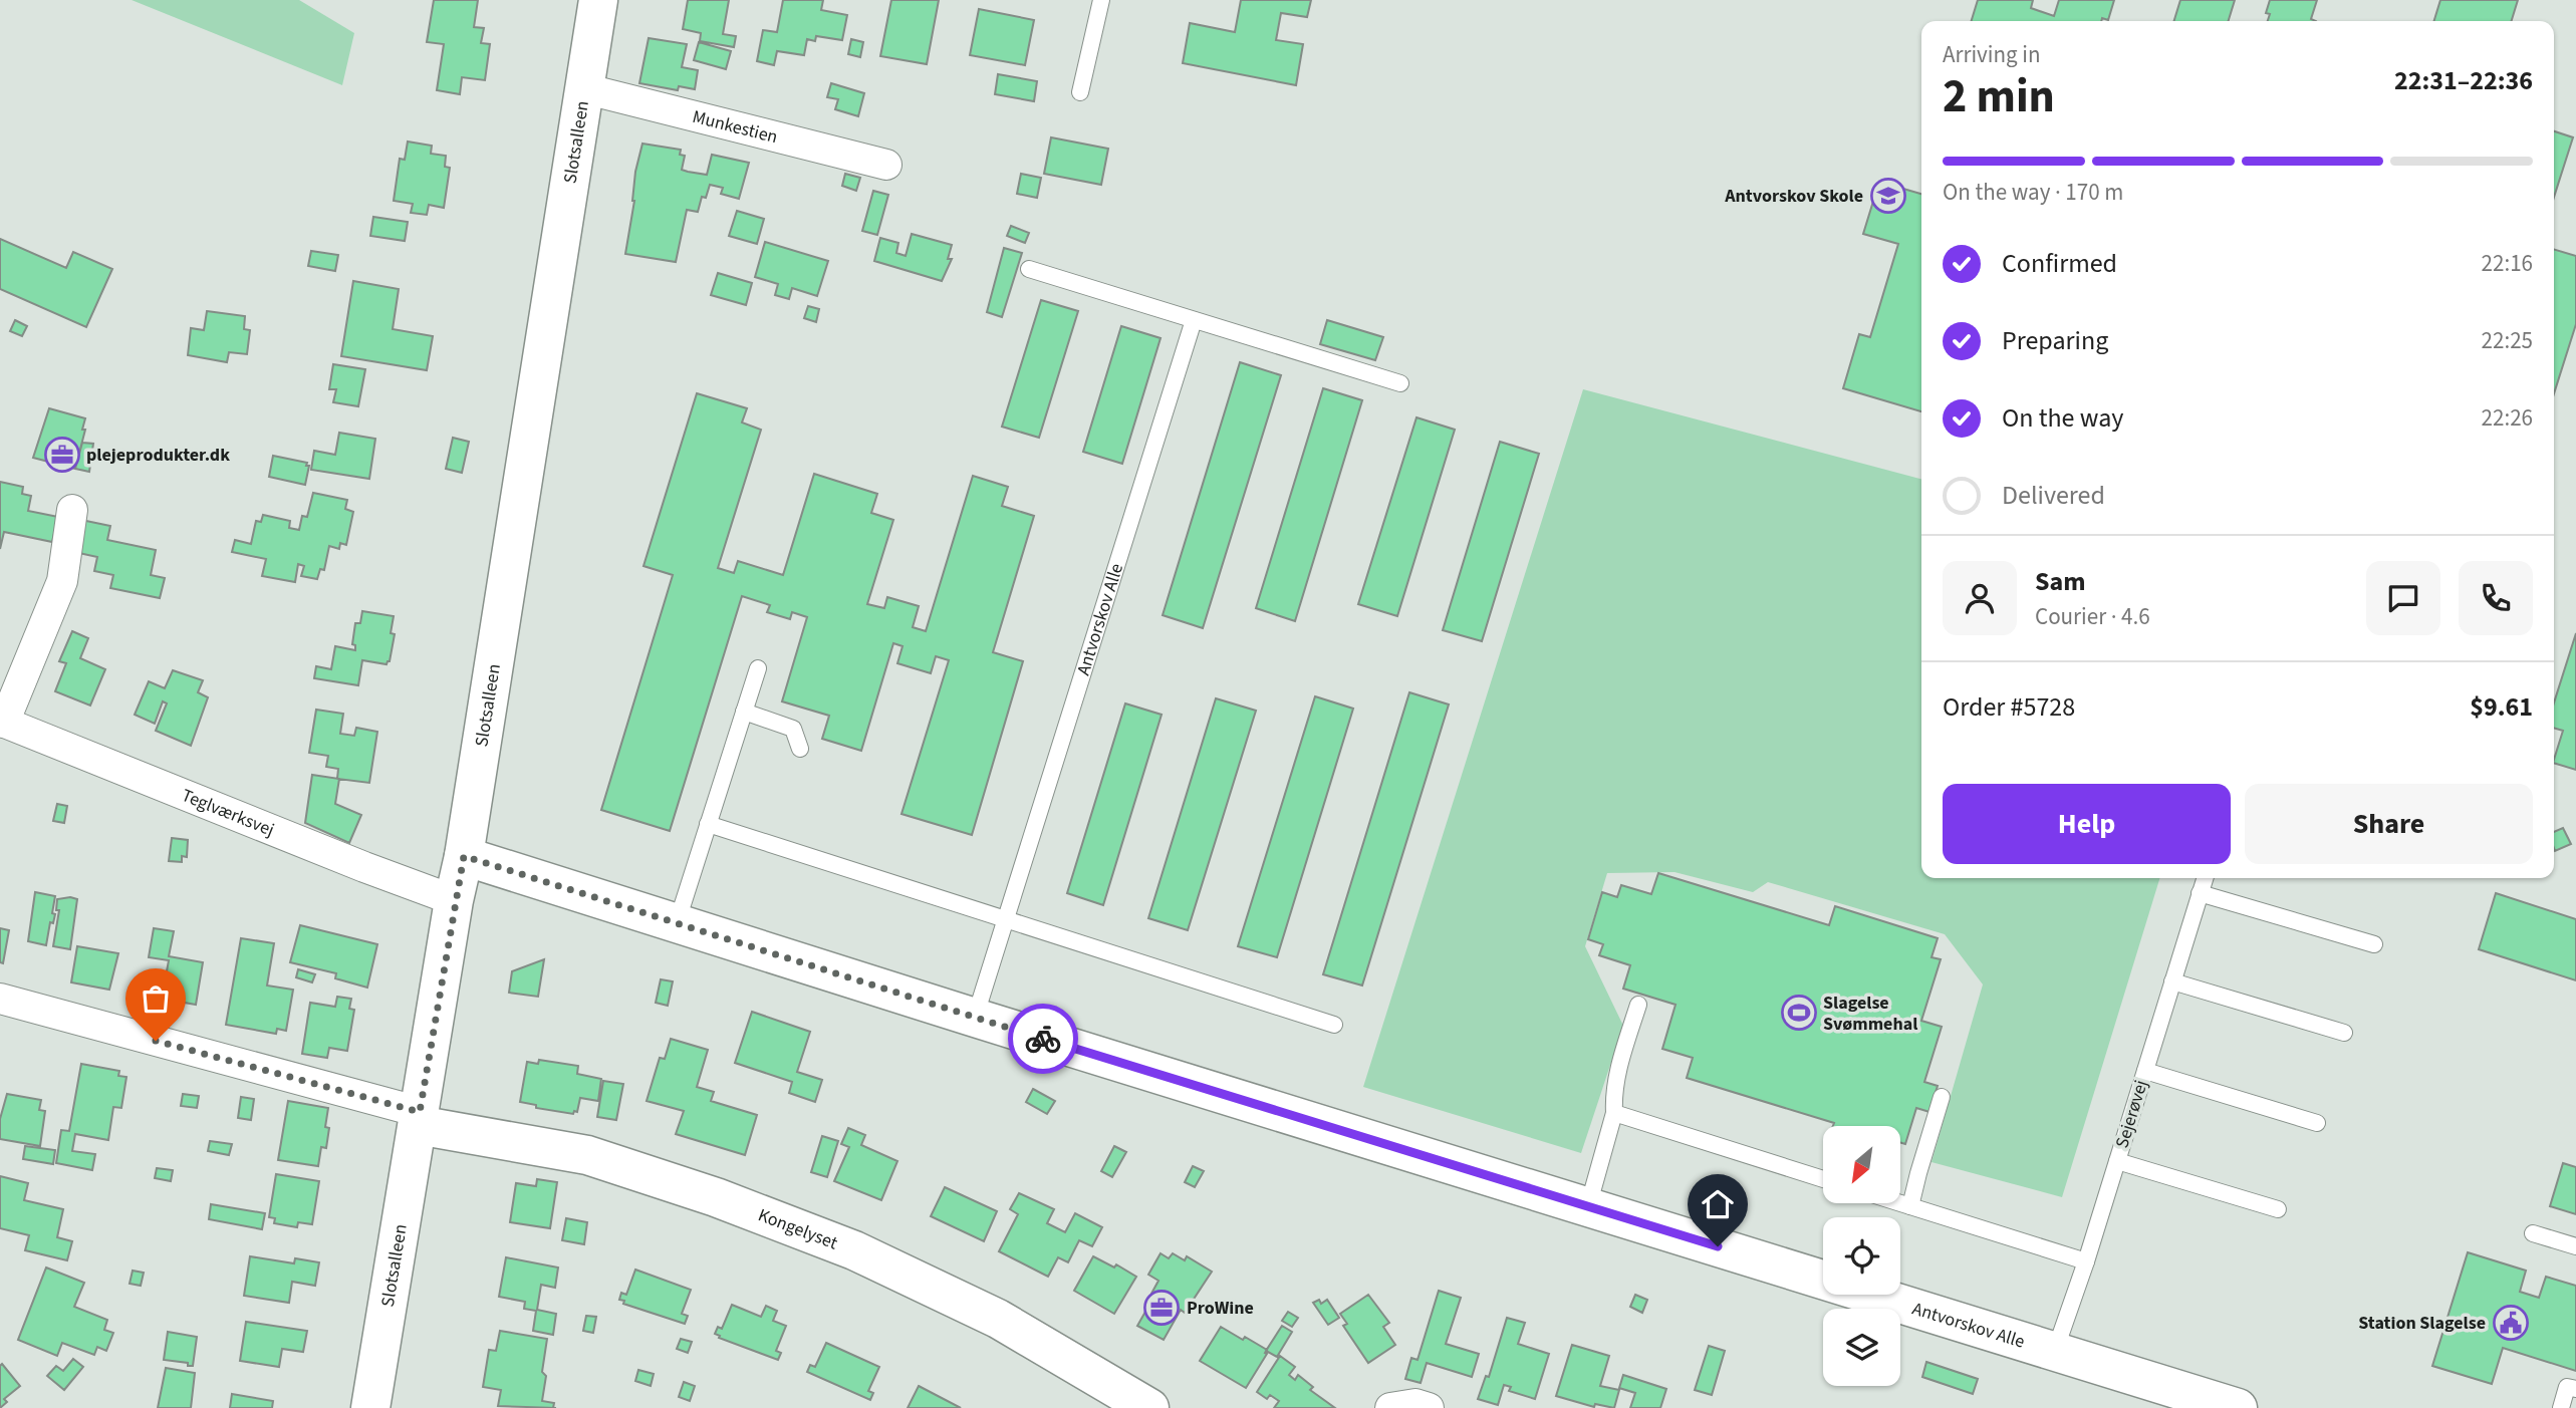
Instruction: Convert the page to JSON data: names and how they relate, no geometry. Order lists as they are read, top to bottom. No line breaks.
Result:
{"streets":{"street":["Munkestien","Slotsalleen","Antvorskov Alle","Teglværksvej","Kongelyset"],"lane":["Sejerøvej"]},"crossings":[["Munkestien","Slotsalleen"],["Slotsalleen","Antvorskov Alle"],["Slotsalleen","Teglværksvej"],["Slotsalleen","Kongelyset"],["Antvorskov Alle","Sejerøvej"]],"places":{"school or university":["Antvorskov Skole"],"office":["plejeprodukter.dk","ProWine"],"sports":["Slagelse Svømmehal"],"public building":["Station Slagelse"]},"north":"bottom left","page":{"heading":["2 min","Arriving in","22:31–22:36"],"panel":["Sam","Courier · 4.6","Order #5728","$9.61"],"bar":"On the way · 170 m","list":[["Confirmed","22:16"],["Preparing","22:25"],["On the way","22:26"],"Delivered"],"buttons":["Help","Share"]}}
